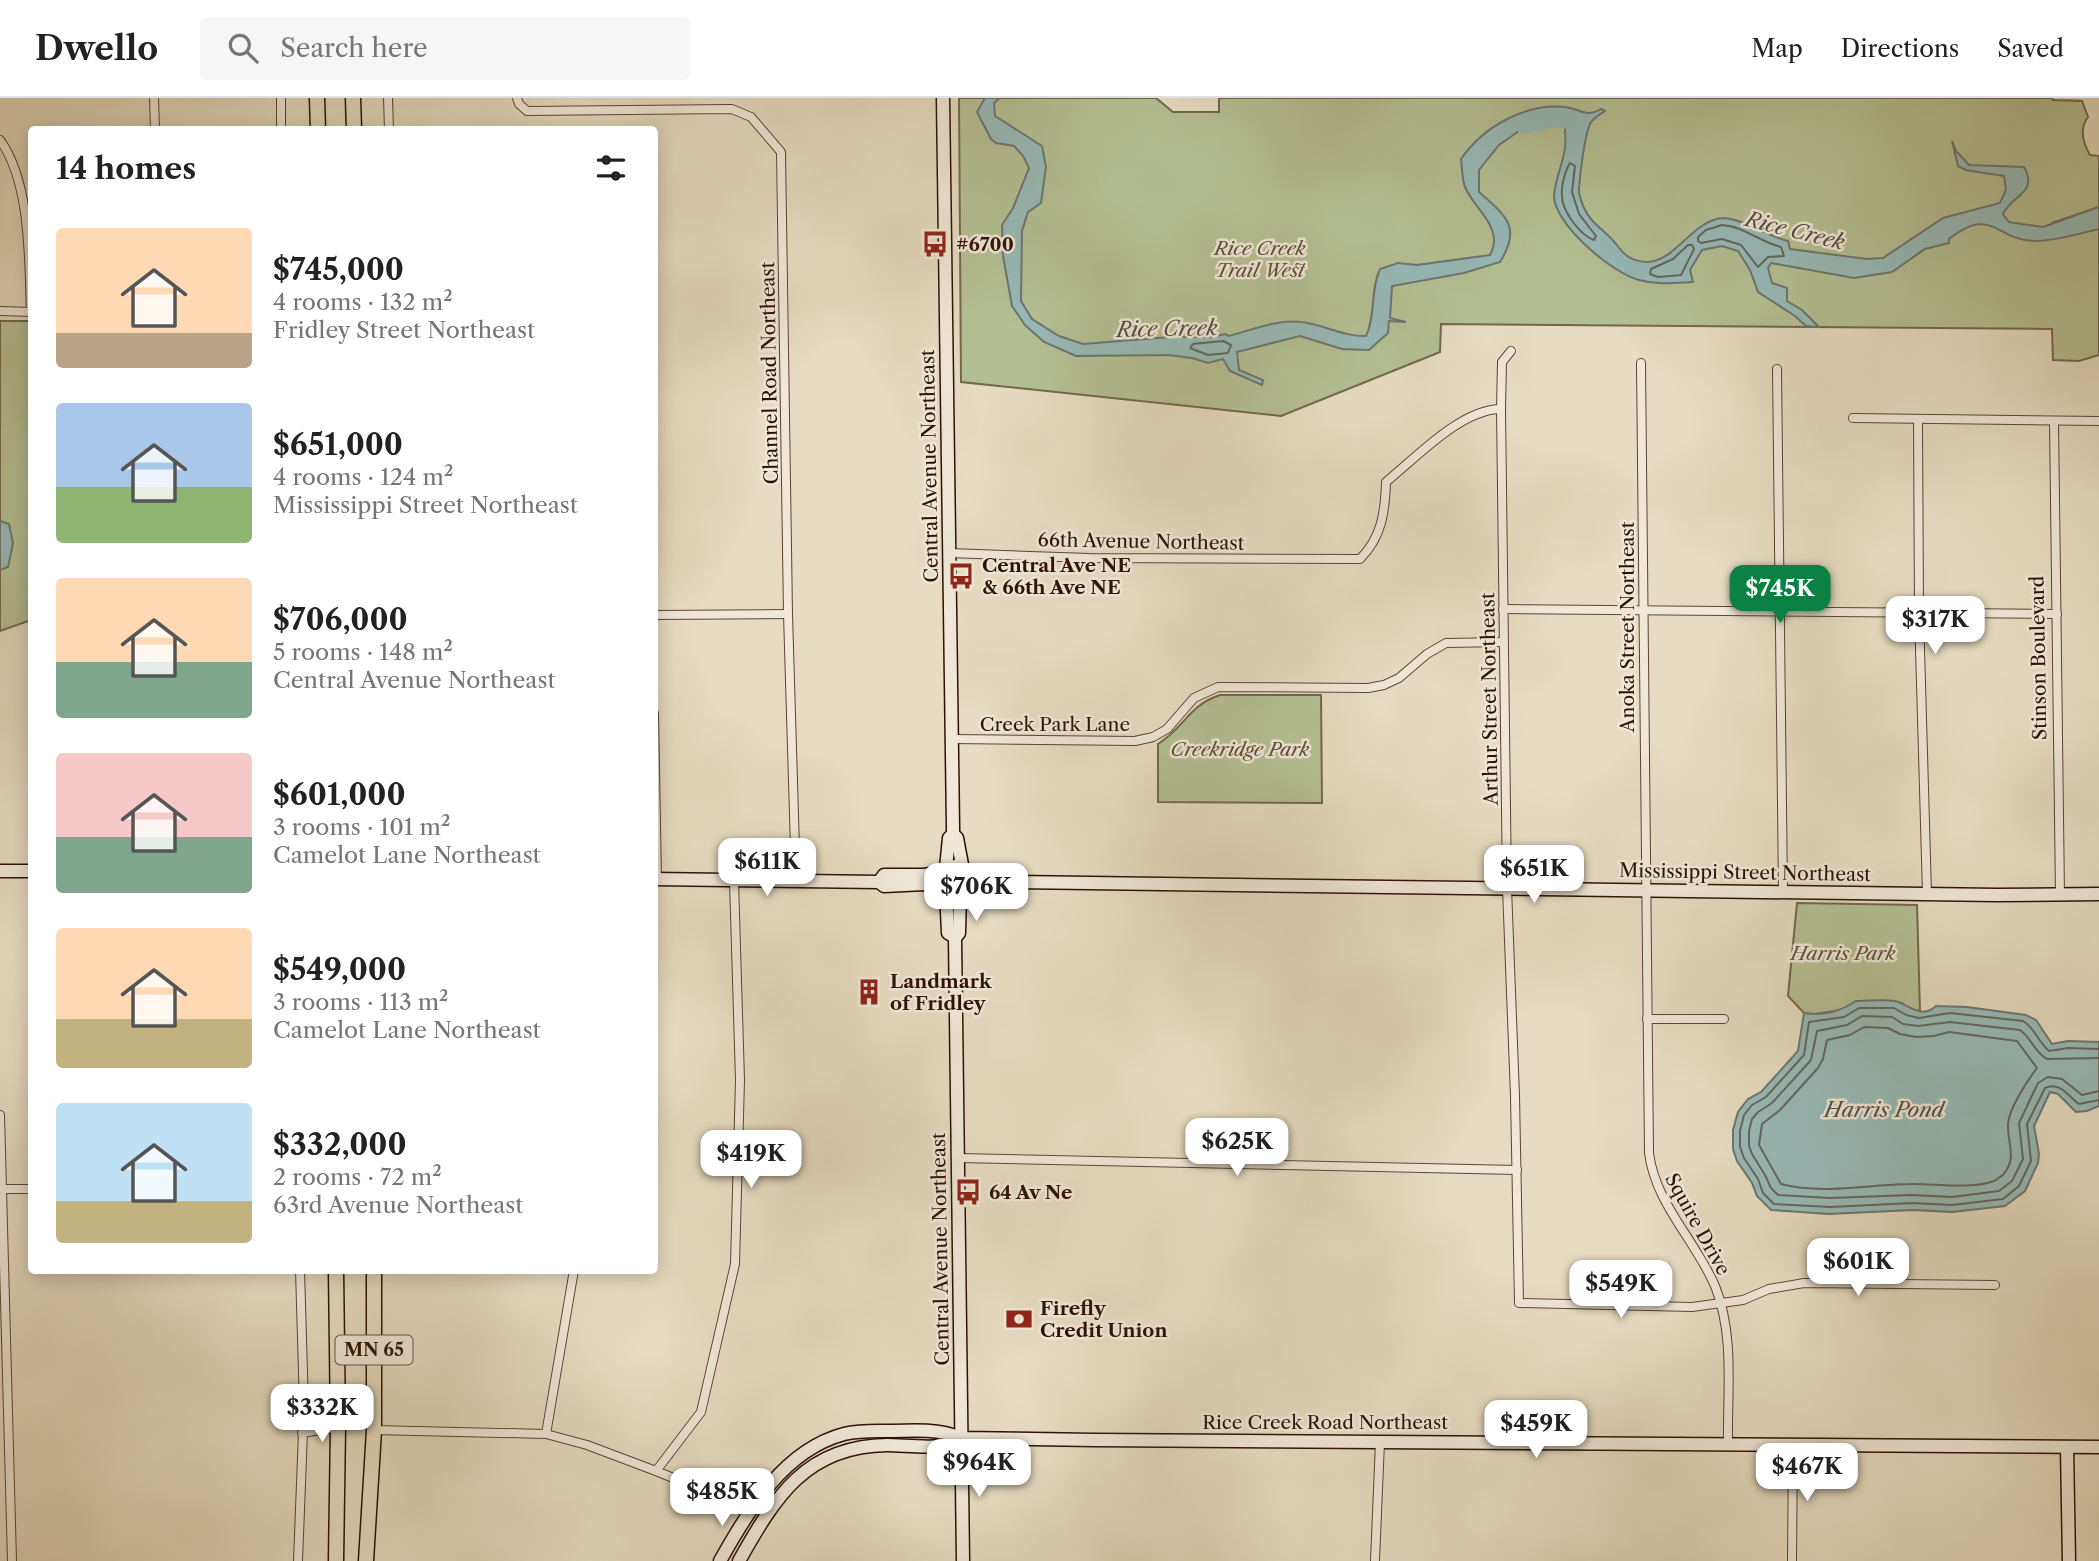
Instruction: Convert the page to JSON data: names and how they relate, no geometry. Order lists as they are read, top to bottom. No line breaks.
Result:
{"streets":{"highway":["MN 65"],"street":["Channel Road Northeast","Central Avenue Northeast","66th Avenue Northeast","Anoka Street Northeast","Stinson Boulevard","Arthur Street Northeast","Creek Park Lane","Mississippi Street Northeast","Squire Drive","Rice Creek Road Northeast"]},"crossings":[["Channel Road Northeast","Mississippi Street Northeast"],["Central Avenue Northeast","66th Avenue Northeast"],["Central Avenue Northeast","Creek Park Lane"],["Central Avenue Northeast","Mississippi Street Northeast"],["Central Avenue Northeast","Rice Creek Road Northeast"],["66th Avenue Northeast","Arthur Street Northeast"],["Anoka Street Northeast","Mississippi Street Northeast"],["Anoka Street Northeast","Squire Drive"],["Stinson Boulevard","Mississippi Street Northeast"],["Arthur Street Northeast","Creek Park Lane"],["Arthur Street Northeast","Mississippi Street Northeast"],["Arthur Street Northeast","Squire Drive"],["Mississippi Street Northeast","Squire Drive"],["Squire Drive","Rice Creek Road Northeast"]],"water":["Rice Creek","Harris Pond"],"parks":["Rice Creek Trail West","Creekridge Park","Harris Park"],"places":{"bus stop":["#6700","Central Ave NE & 66th Ave NE","64 Av Ne"],"building":["Landmark of Fridley"],"bank":["Firefly Credit Union"]},"page":{"header":"Dwello","search":"Search here","nav":["Map","Directions","Saved"],"heading":"14 homes","list":[{"name":"$745,000","note":"4 rooms · 132 m² · Fridley Street Northeast"},{"name":"$651,000","note":"4 rooms · 124 m² · Mississippi Street Northeast"},{"name":"$706,000","note":"5 rooms · 148 m² · Central Avenue Northeast"},{"name":"$601,000","note":"3 rooms · 101 m² · Camelot Lane Northeast"},{"name":"$549,000","note":"3 rooms · 113 m² · Camelot Lane Northeast"},{"name":"$332,000","note":"2 rooms · 72 m² · 63rd Avenue Northeast"}],"price":["$745K","$317K","$611K","$651K","$706K","$625K","$419K","$601K","$549K","$332K","$459K","$964K","$467K","$485K"]}}
